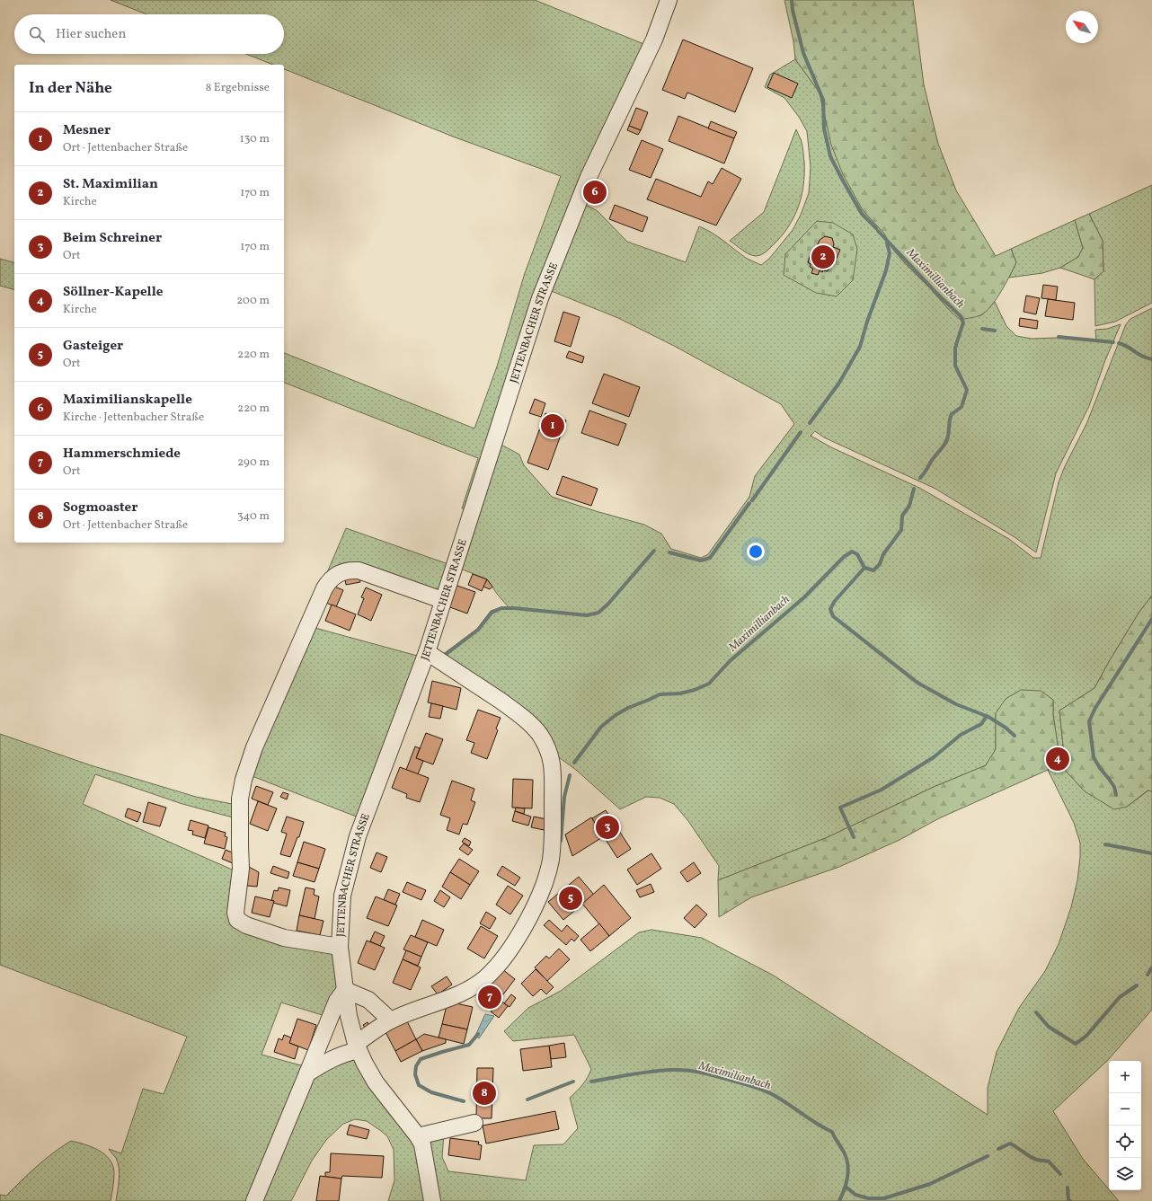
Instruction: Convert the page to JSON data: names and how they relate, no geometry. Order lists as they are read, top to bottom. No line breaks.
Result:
{"streets":{"street":["JETTENBACHER STRASSE"]},"water":["Maximillianbach","Maximilianbach"],"north":"top left","page":{"search":"Hier suchen","heading":["In der Nähe","8 Ergebnisse"],"list":[{"mark":"1","name":"Mesner","note":"Ort · Jettenbacher Straße","value":"130 m"},{"mark":"2","name":"St. Maximilian","note":"Kirche","value":"170 m"},{"mark":"3","name":"Beim Schreiner","note":"Ort","value":"170 m"},{"mark":"4","name":"Söllner-Kapelle","note":"Kirche","value":"200 m"},{"mark":"5","name":"Gasteiger","note":"Ort","value":"220 m"},{"mark":"6","name":"Maximilianskapelle","note":"Kirche · Jettenbacher Straße","value":"220 m"},{"mark":"7","name":"Hammerschmiede","note":"Ort","value":"290 m"},{"mark":"8","name":"Sogmoaster","note":"Ort · Jettenbacher Straße","value":"340 m"}],"pins":["6","2","1","4","3","5","7","8"],"map_buttons":["+","−"]}}
